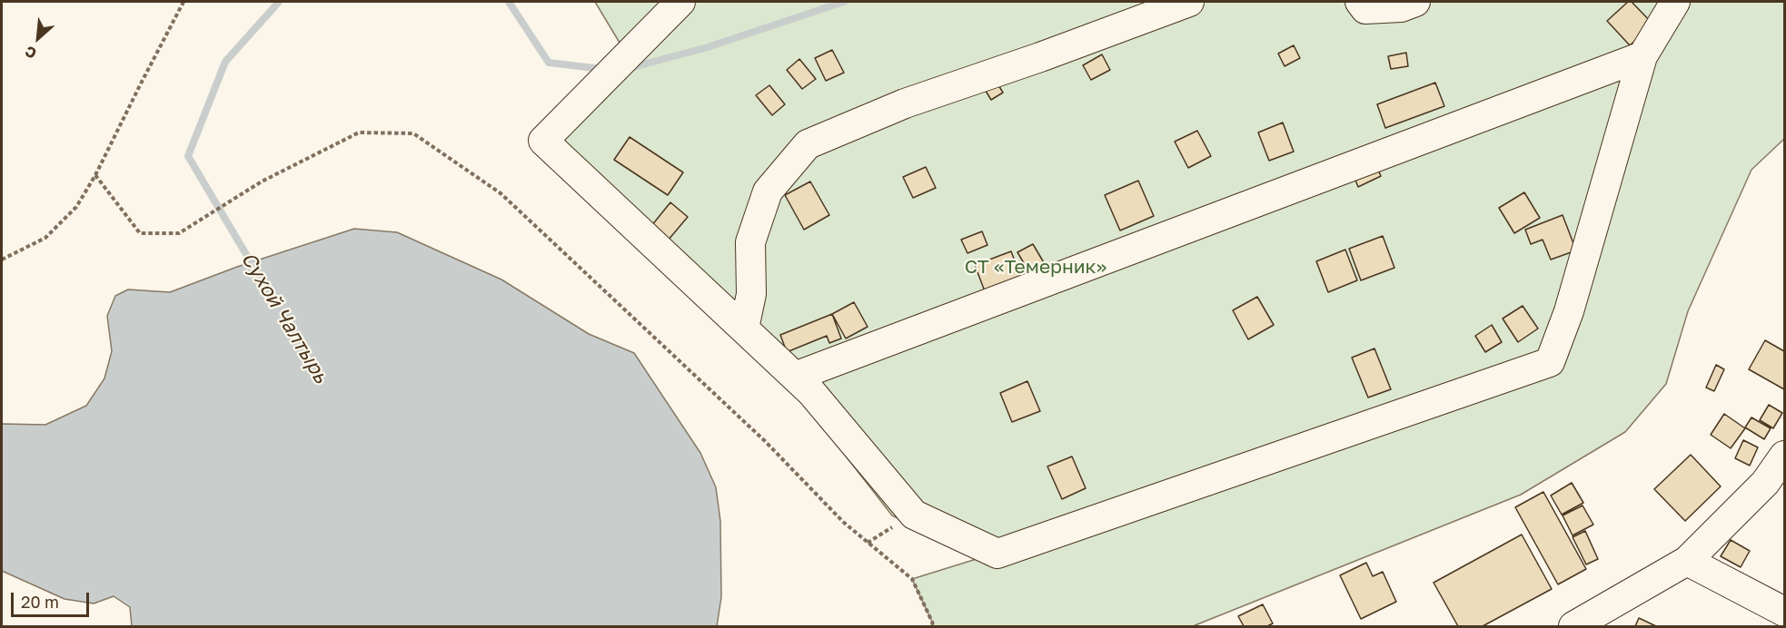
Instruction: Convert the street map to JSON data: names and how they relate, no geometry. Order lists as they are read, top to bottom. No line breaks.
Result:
{"water":["Сухой Чалтырь"],"parks":["СТ «Темерник»"],"scale_bar":"20 m","north":"bottom left"}
